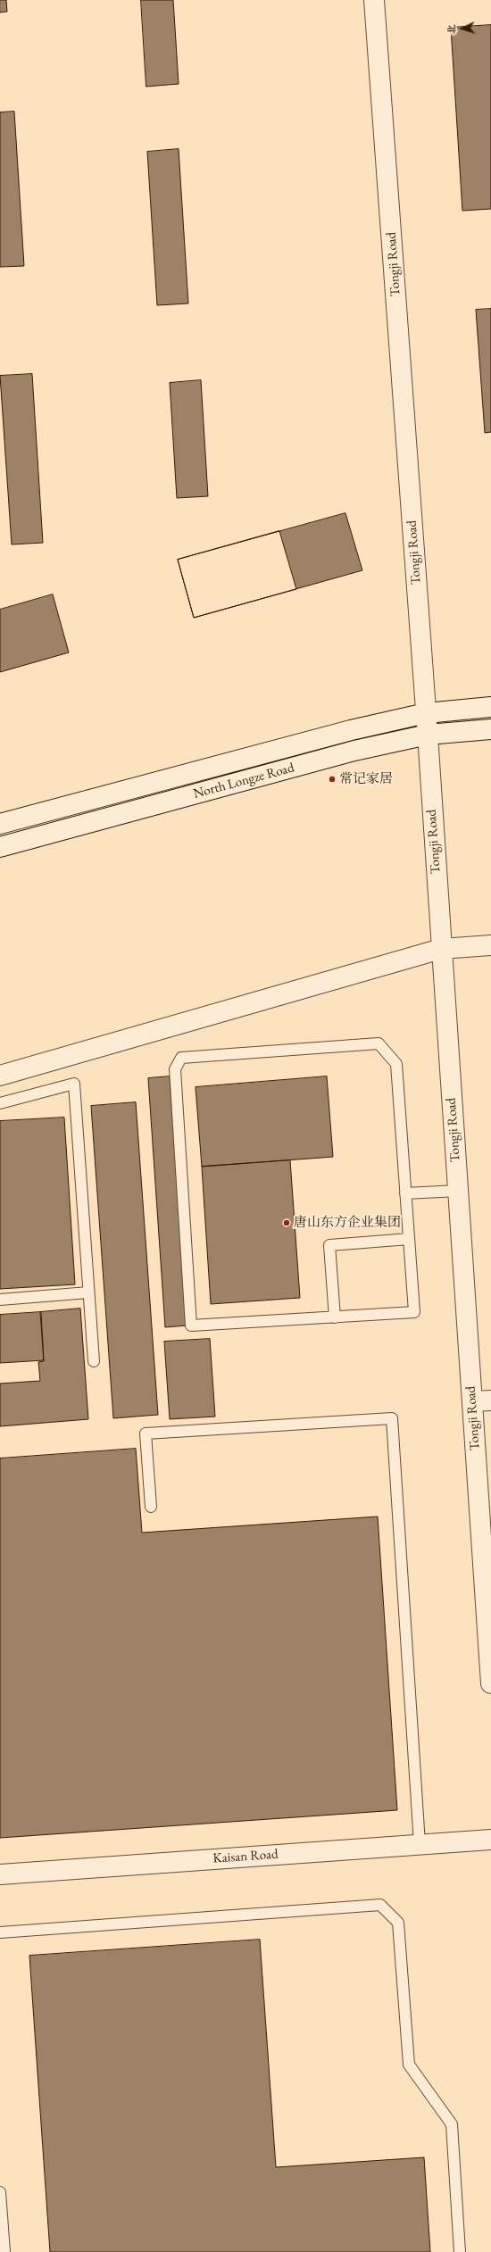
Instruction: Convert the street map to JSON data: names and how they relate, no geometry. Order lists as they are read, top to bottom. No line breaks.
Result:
{"streets":{"street":["Tongji Road","North Longze Road","Kaisan Road"]},"crossings":[["Tongji Road","North Longze Road"]],"places":["常记家居","唐山东方企业集团"],"north":"left"}
